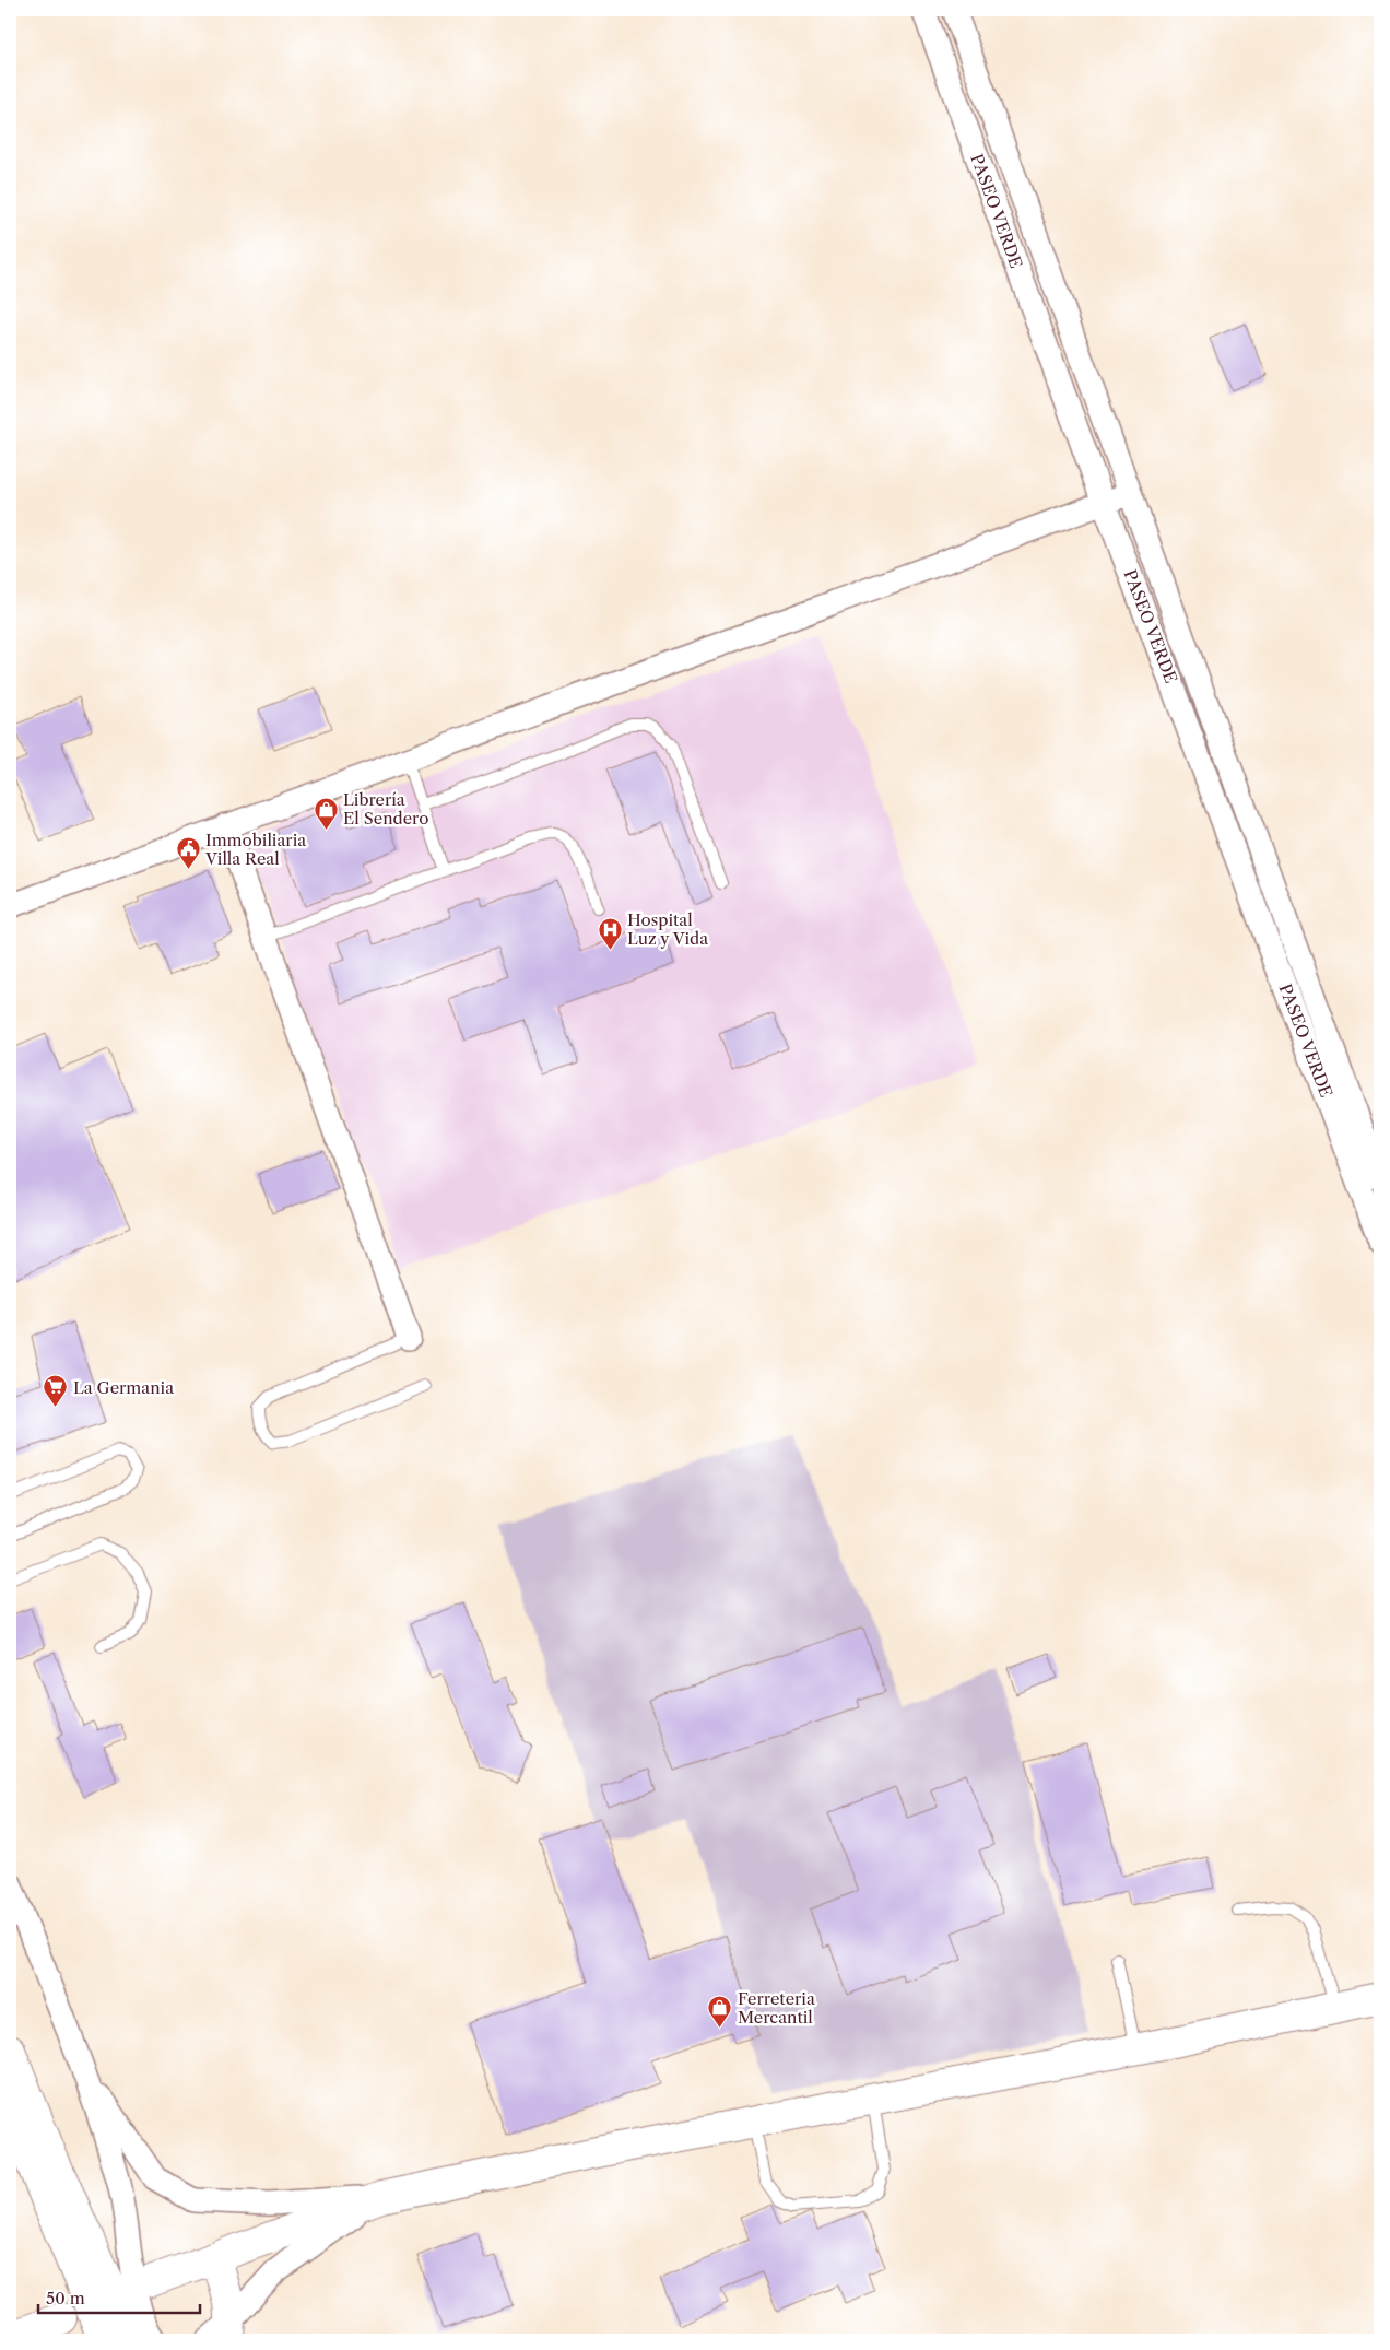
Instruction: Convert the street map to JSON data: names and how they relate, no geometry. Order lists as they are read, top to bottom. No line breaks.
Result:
{"streets":{"street":["PASEO VERDE"]},"places":{"shop":["Librería El Sendero","Ferreteria Mercantil"],"public building":["Immobiliaria Villa Real"],"hospital":["Hospital Luz y Vida"],"supermarket":["La Germania"]},"scale_bar":"50 m"}
